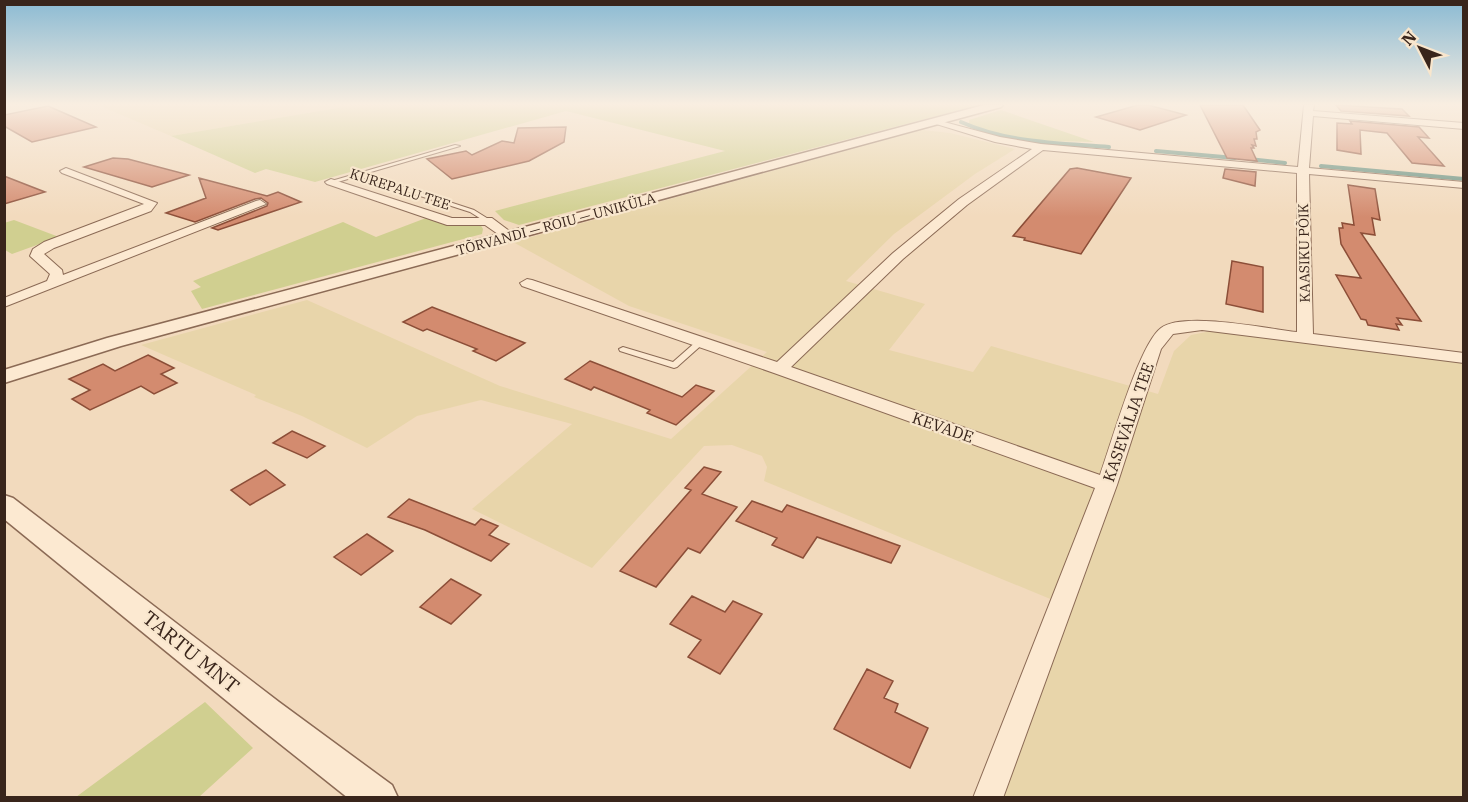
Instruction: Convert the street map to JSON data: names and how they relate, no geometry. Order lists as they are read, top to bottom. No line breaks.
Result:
{"streets":{"street":["KUREPALU TEE","TÕRVANDI — ROIU — UNIKÜLA","KAASIKU PÕIK","KASEVÄLJA TEE","KEVADE","TARTU MNT"]},"crossings":[["KUREPALU TEE","TÕRVANDI — ROIU — UNIKÜLA"],["KAASIKU PÕIK","KASEVÄLJA TEE"],["KASEVÄLJA TEE","KEVADE"]],"north":"top left"}
